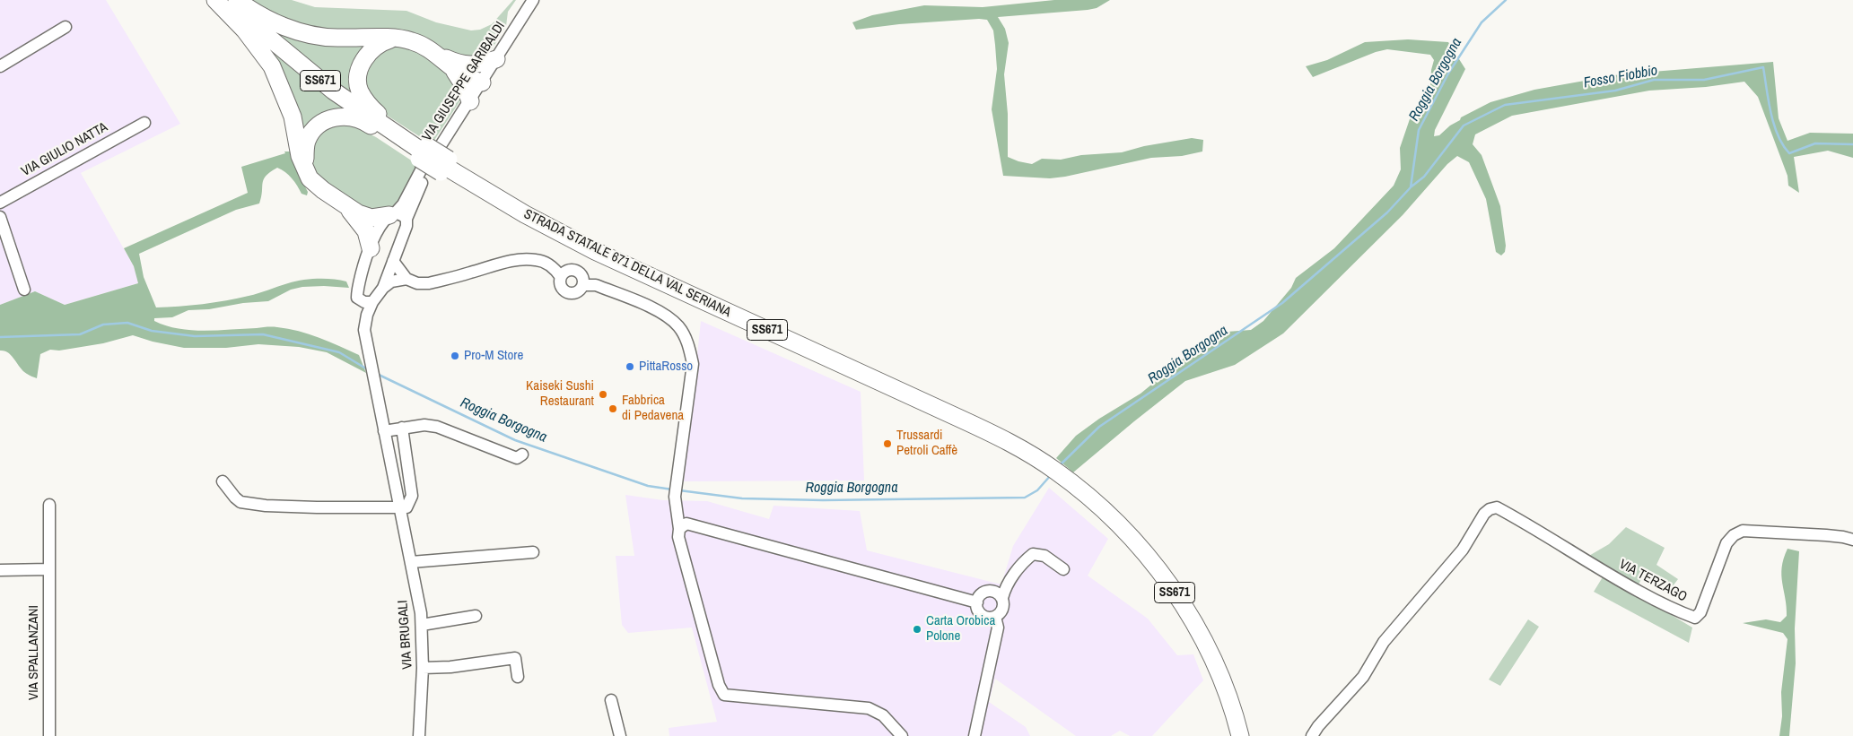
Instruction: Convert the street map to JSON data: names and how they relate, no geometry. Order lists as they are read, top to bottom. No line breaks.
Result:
{"streets":{"highway":["SS671","STRADA STATALE 671 DELLA VAL SERIANA"],"street":["VIA GIUSEPPE GARIBALDI","VIA GIULIO NATTA","VIA TERZAGO","VIA BRUGALI","VIA SPALLANZANI"]},"crossings":[["VIA GIUSEPPE GARIBALDI","STRADA STATALE 671 DELLA VAL SERIANA"],["VIA GIUSEPPE GARIBALDI","VIA BRUGALI"]],"water":["Fosso Fiobbio","Roggia Borgogna"],"places":["Pro-M Store","PittaRosso","Kaiseki Sushi Restaurant","Fabbrica di Pedavena","Trussardi Petroli Caffè","Carta Orobica Polone"]}
